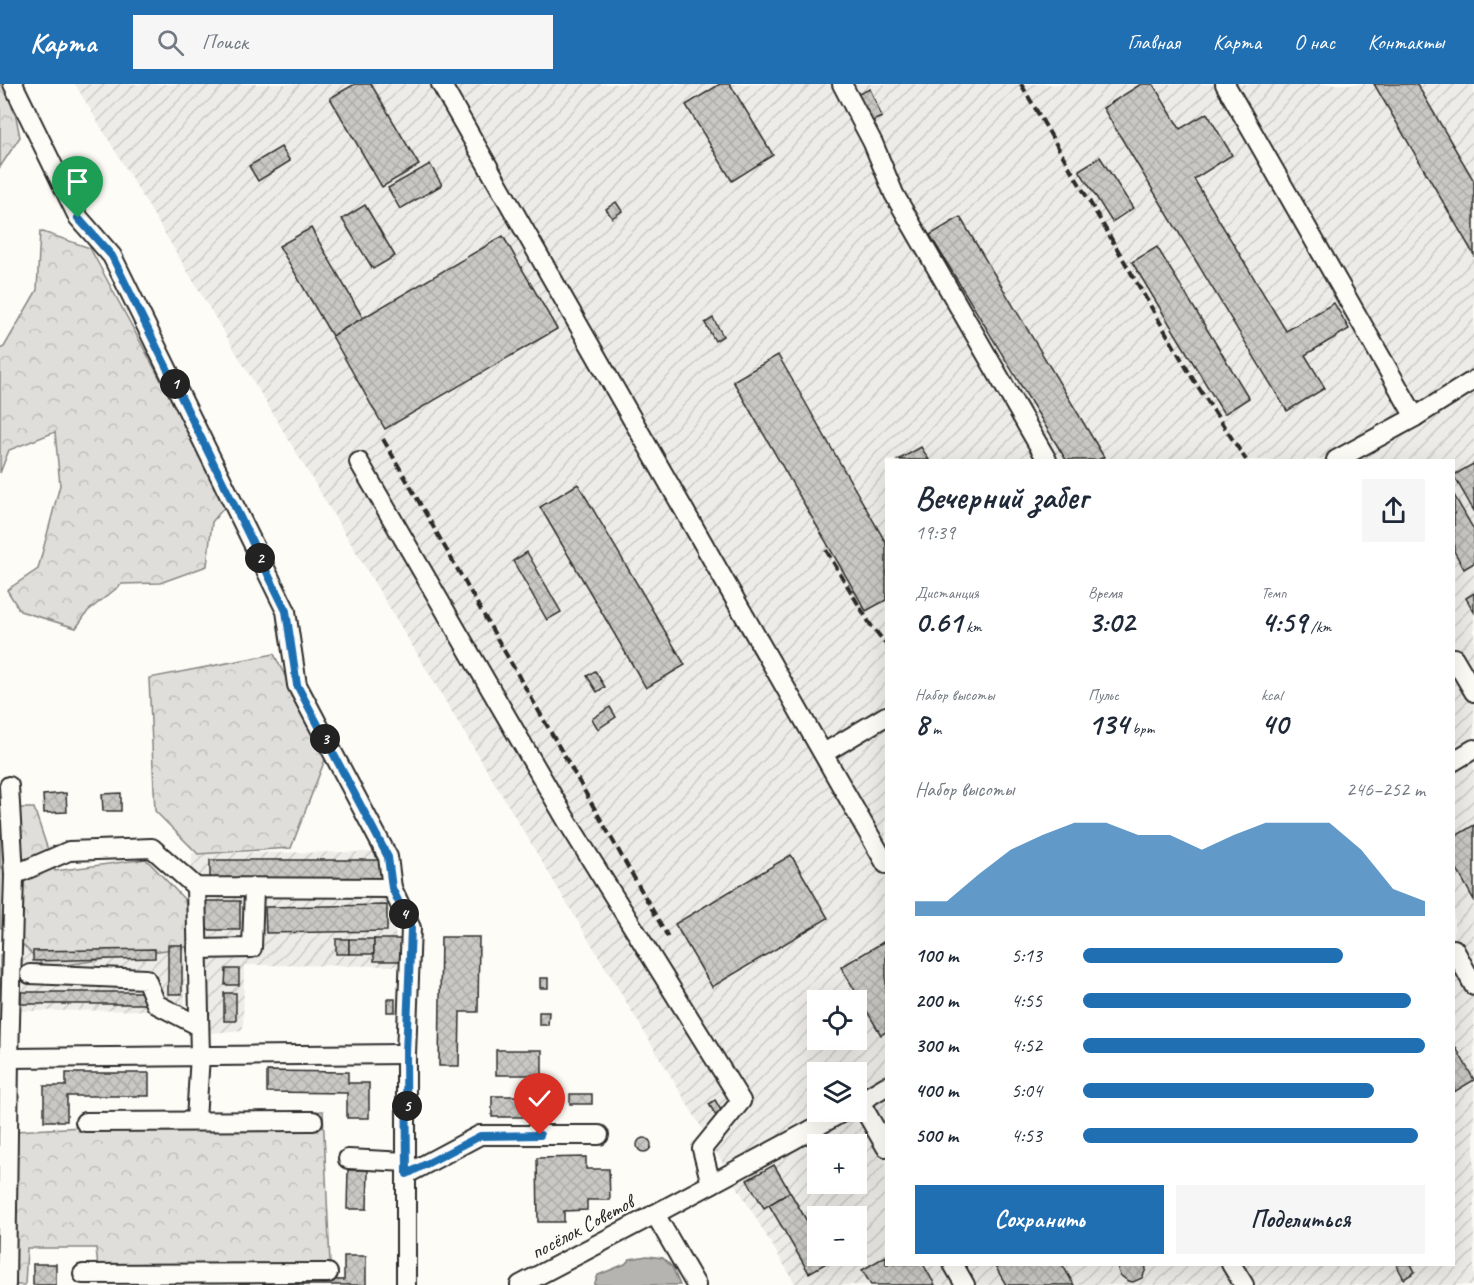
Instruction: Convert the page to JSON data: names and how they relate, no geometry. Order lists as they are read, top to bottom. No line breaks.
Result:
{"streets":{"street":["посёлок Советов"]},"page":{"header":"Карта","search":"Поиск","nav":["Главная","Карта","О нас","Контакты"],"pins":["1","2","3","4","5"],"heading":["Вечерний забег","19:39"],"stats":[["Дистанция","0.61 km"],["Время","3:02"],["Темп","4:59 /km"],["Набор высоты","8 m"],["Пульс","134 bpm"],["kcal","40"]],"chart":["Набор высоты","246–252 m"],"list":[{"name":"100 m","note":"5:13"},{"name":"200 m","note":"4:55"},{"name":"300 m","note":"4:52"},{"name":"400 m","note":"5:04"},{"name":"500 m","note":"4:53"}],"map_buttons":["+","−"],"buttons":["Сохранить","Поделиться"]}}
